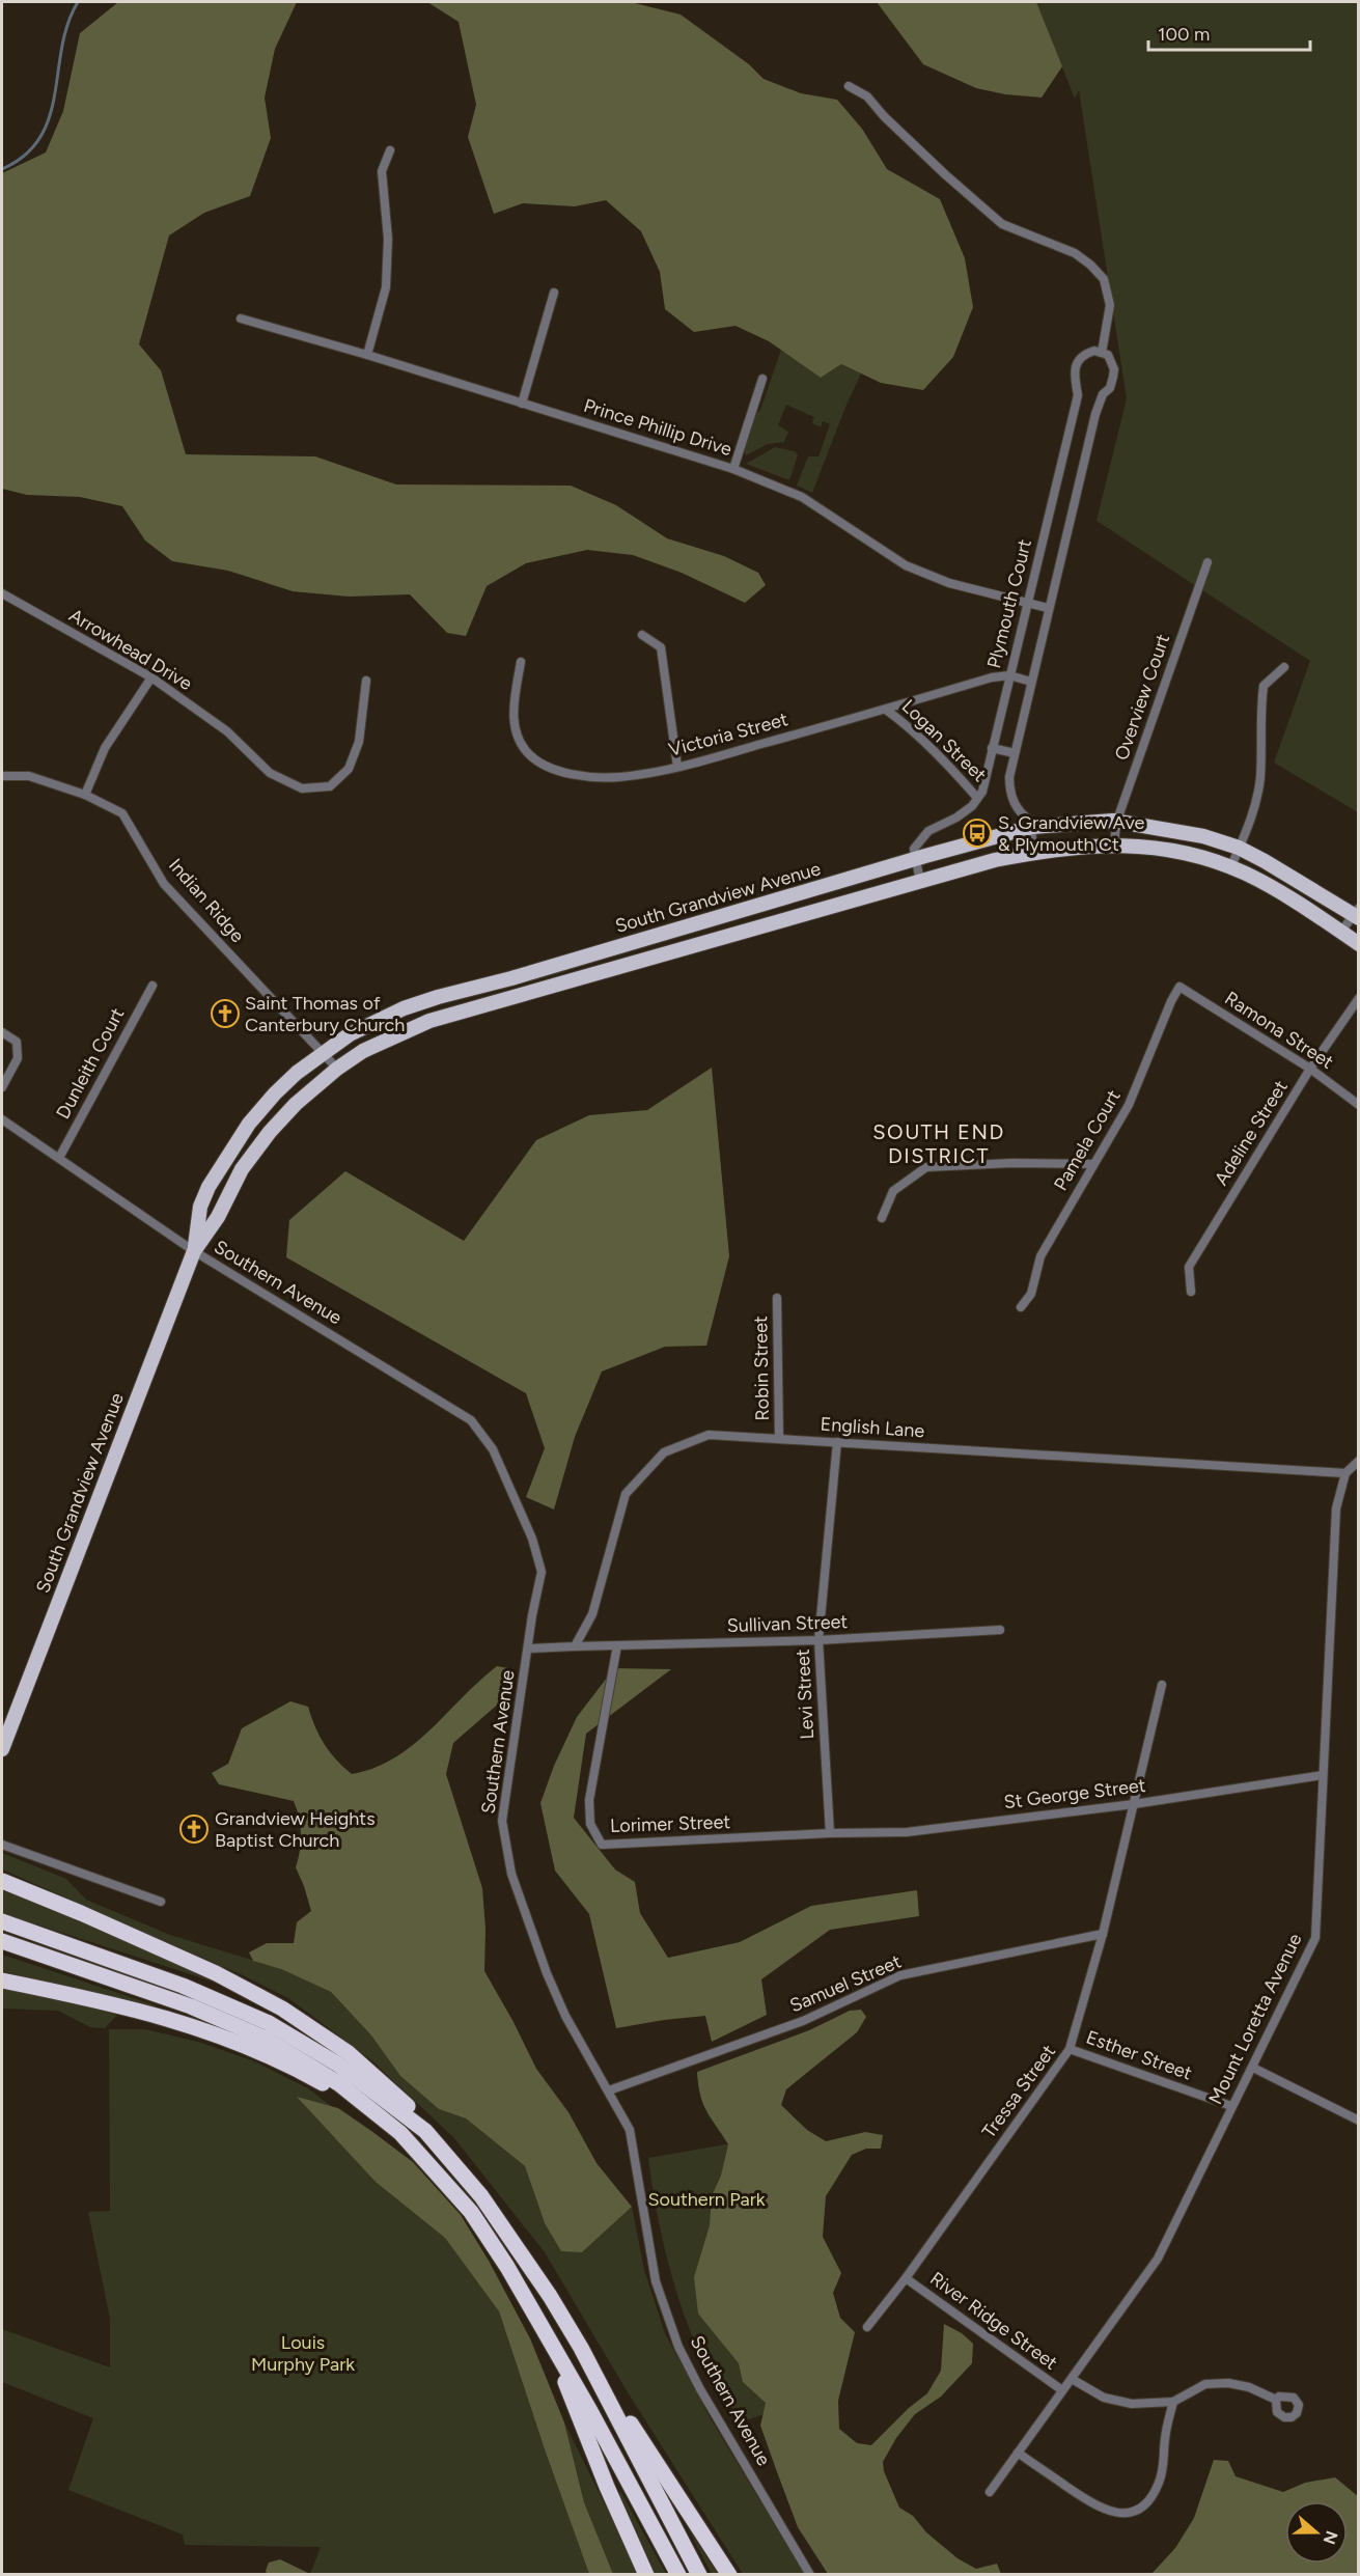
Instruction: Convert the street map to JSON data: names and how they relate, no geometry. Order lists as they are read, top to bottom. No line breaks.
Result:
{"streets":{"main road":["South Grandview Avenue"],"street":["Prince Phillip Drive","Plymouth Court","Arrowhead Drive","Overview Court","Victoria Street","Logan Street","Indian Ridge","Ramona Street","Dunleith Court","Adeline Street","Pamela Court","Southern Avenue","Robin Street","English Lane","Sullivan Street","Levi Street","St George Street","Lorimer Street","Samuel Street","Mount Loretta Avenue","Esther Street","Tressa Street","River Ridge Street"]},"crossings":[["Prince Phillip Drive","Plymouth Court"],["Plymouth Court","Victoria Street"],["Plymouth Court","Logan Street"],["Plymouth Court","South Grandview Avenue"],["Overview Court","South Grandview Avenue"],["Victoria Street","Logan Street"],["South Grandview Avenue","Indian Ridge"],["South Grandview Avenue","Southern Avenue"],["Ramona Street","Adeline Street"],["Ramona Street","Pamela Court"],["Dunleith Court","Southern Avenue"],["Southern Avenue","Samuel Street"],["Robin Street","English Lane"],["English Lane","Sullivan Street"],["English Lane","Levi Street"],["English Lane","Mount Loretta Avenue"],["Sullivan Street","Levi Street"],["Sullivan Street","Lorimer Street"],["Levi Street","St George Street"],["Levi Street","Lorimer Street"],["St George Street","Lorimer Street"],["St George Street","Mount Loretta Avenue"],["St George Street","Tressa Street"],["Samuel Street","Tressa Street"],["Mount Loretta Avenue","Esther Street"],["Mount Loretta Avenue","River Ridge Street"],["Esther Street","Tressa Street"],["Tressa Street","River Ridge Street"]],"districts":["SOUTH END DISTRICT"],"parks":["Southern Park","Louis Murphy Park"],"places":{"bus stop":["S. Grandview Ave & Plymouth Ct"],"church":["Saint Thomas of Canterbury Church","Grandview Heights Baptist Church"]},"scale_bar":"100 m","north":"right"}
